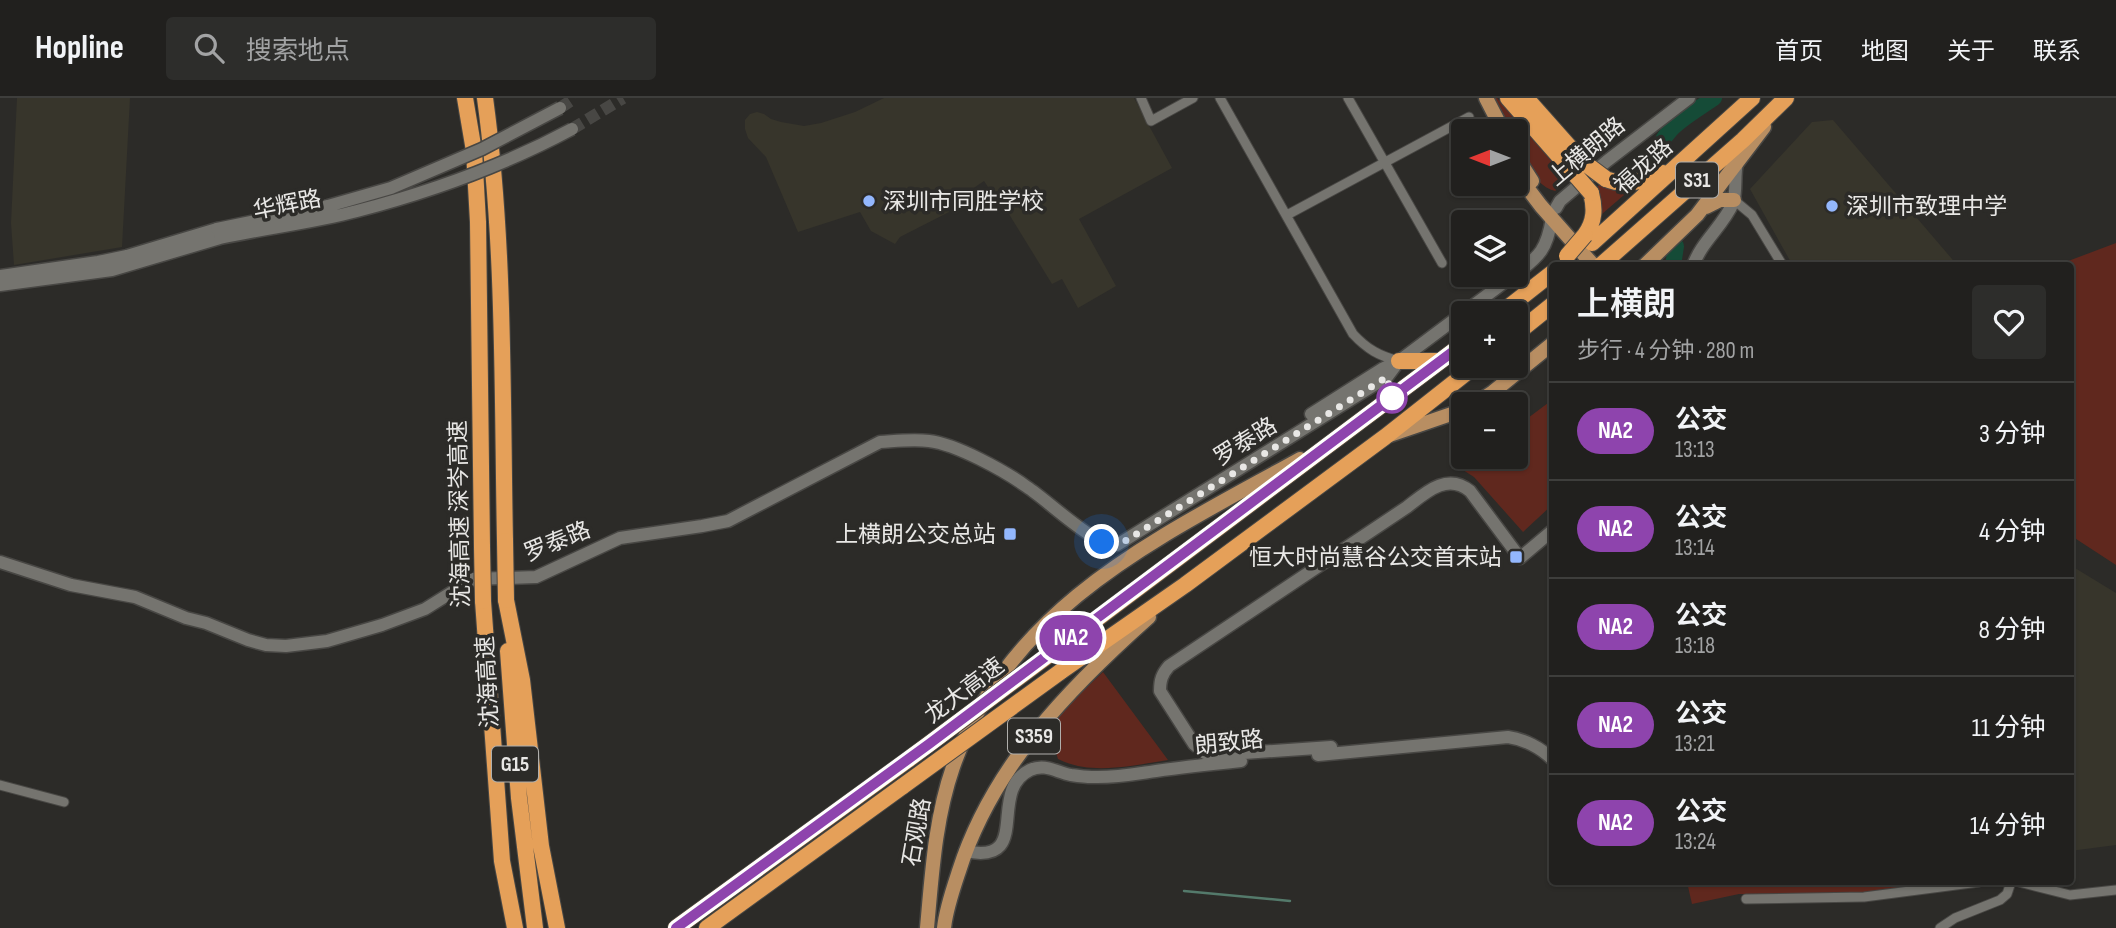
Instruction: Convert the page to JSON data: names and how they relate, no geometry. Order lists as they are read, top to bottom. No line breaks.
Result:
{"streets":{"highway":["福龙路","S31","沈海高速 深岑高速","沈海高速","龙大高速","G15"],"main road":["S359","石观路"],"street":["上横朗路","华辉路","罗泰路","朗致路"]},"crossings":[["上横朗路","罗泰路"],["沈海高速 深岑高速","沈海高速"],["龙大高速","石观路"],["朗致路","石观路"]],"places":{"other":["深圳市同胜学校","深圳市致理中学"],"transit":["上横朗公交总站","恒大时尚慧谷公交首末站"]},"lines":["bus line NA2"],"north":"left","page":{"header":"Hopline","search":"搜索地点","nav":["首页","地图","关于","联系"],"on_map":"NA2","map_buttons":["+","−"],"heading":["上横朗","步行 · 4 分钟 · 280 m"],"list":[{"mark":"NA2","name":"公交","note":"13:13","value":"3 分钟"},{"mark":"NA2","name":"公交","note":"13:14","value":"4 分钟"},{"mark":"NA2","name":"公交","note":"13:18","value":"8 分钟"},{"mark":"NA2","name":"公交","note":"13:21","value":"11 分钟"},{"mark":"NA2","name":"公交","note":"13:24","value":"14 分钟"}]}}
